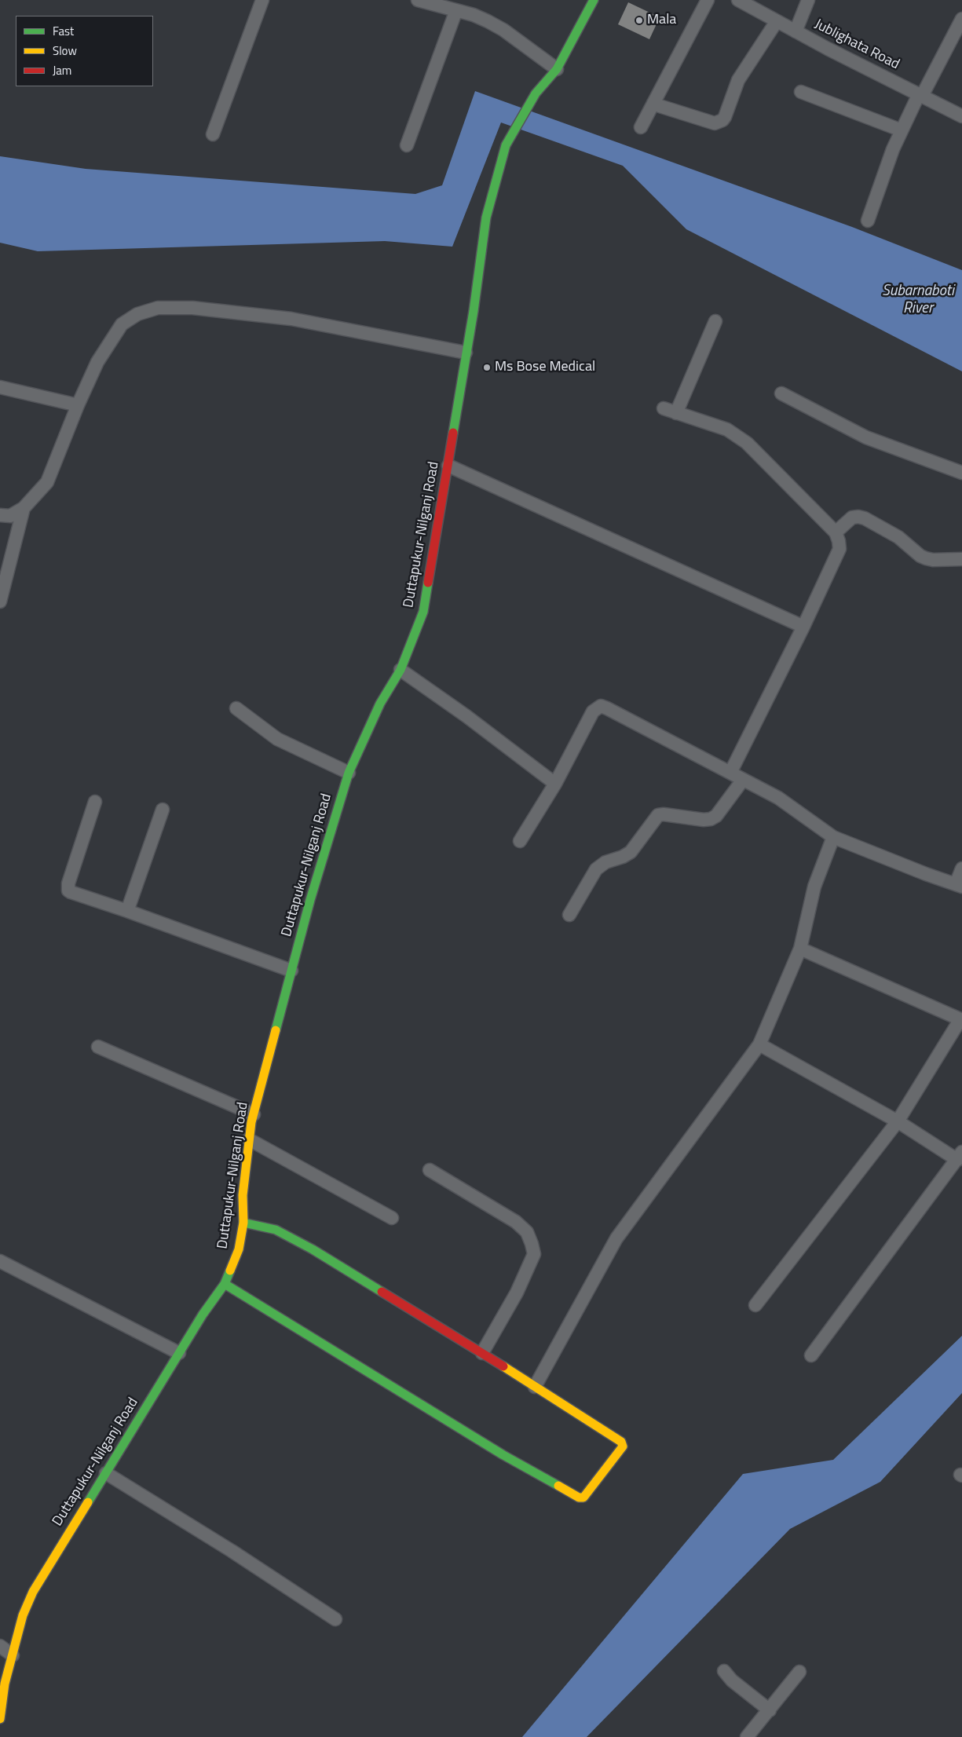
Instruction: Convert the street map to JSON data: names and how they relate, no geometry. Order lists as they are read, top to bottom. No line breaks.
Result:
{"streets":{"main road":["Duttapukur-Nilganj Road"],"street":["Jublighata Road"]},"water":["Subarnaboti River"],"places":["Mala","Ms Bose Medical"],"legend":["Fast","Slow","Jam"]}
